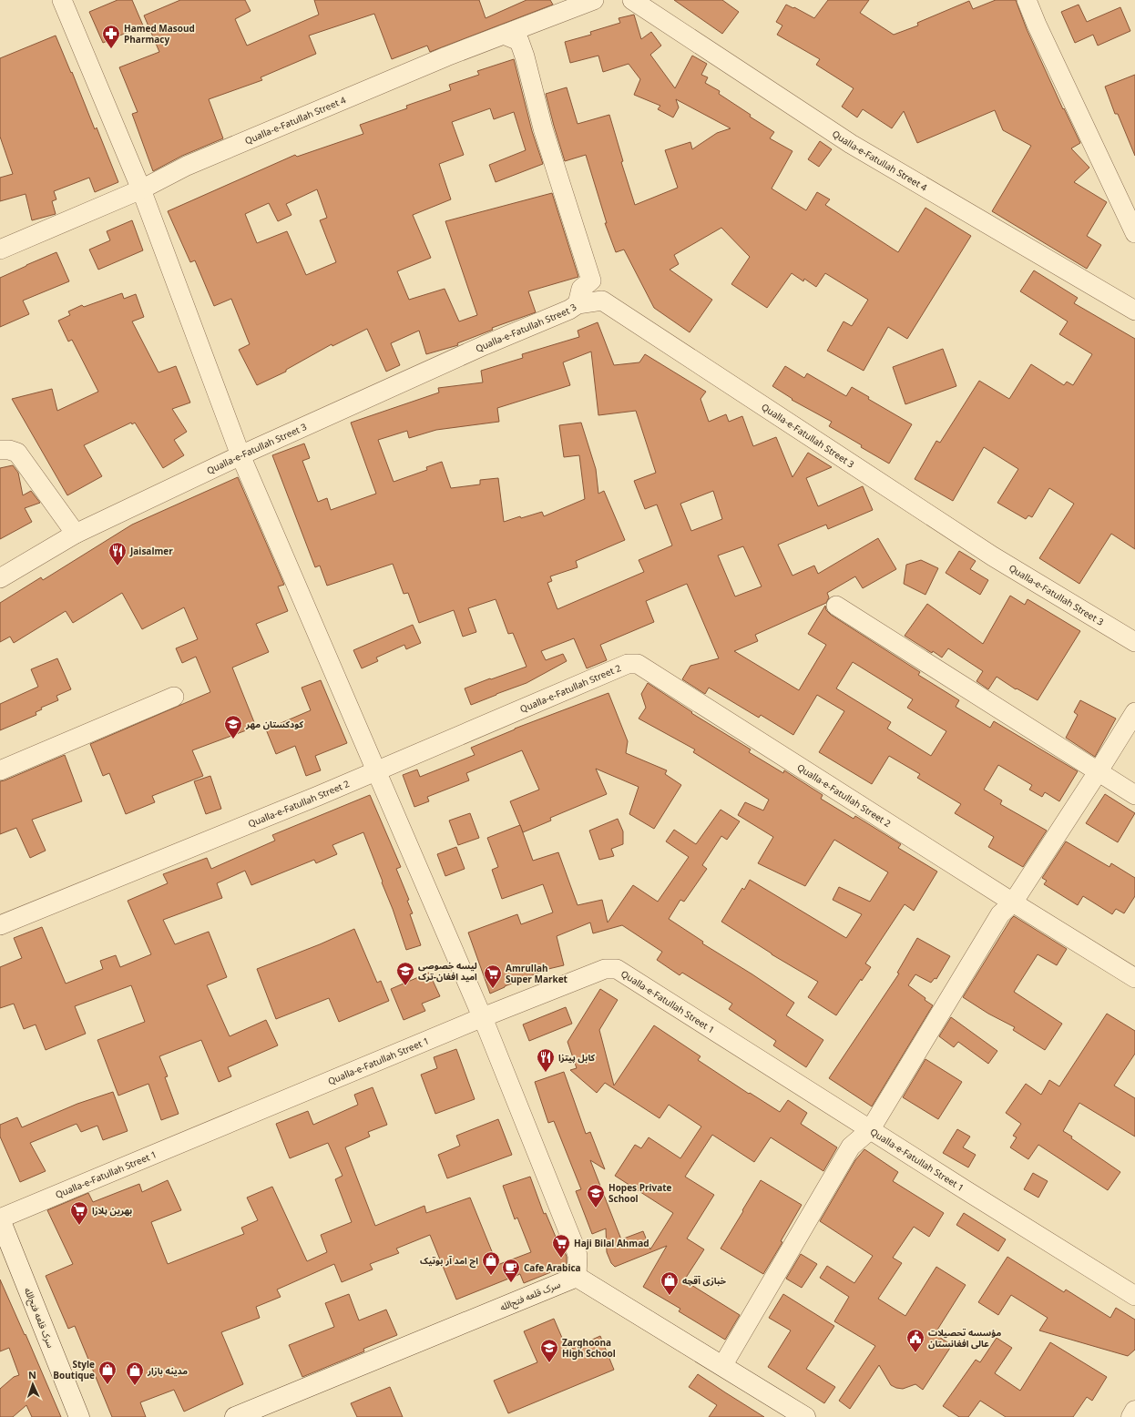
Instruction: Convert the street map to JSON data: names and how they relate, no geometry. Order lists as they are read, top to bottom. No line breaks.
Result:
{"streets":{"main road":["سرک قلعه فتح‌الله"],"street":["Qualla-e-Fatullah Street 4","Qualla-e-Fatullah Street 3","Qualla-e-Fatullah Street 2","Qualla-e-Fatullah Street 1"]},"crossings":[["Qualla-e-Fatullah Street 1","سرک قلعه فتح‌الله"]],"places":{"pharmacy":["Hamed Masoud Pharmacy"],"restaurant":["Jaisalmer","کابل پیتزا"],"school or university":["کودکستان مهر","لیسه خصوصی امید افغان-ترک","Hopes Private School","Zarghoona High School"],"supermarket":["Amrullah Super Market","بهرین پلازا","Haji Bilal Ahmad"],"shop":["اچ امد آر بوتیک","خبازی آقچه","Style Boutique","مدینه بازار"],"cafe":["Cafe Arabica"],"public building":["مؤسسه تحصیلات عالی افغانستان"]},"north":"top"}
